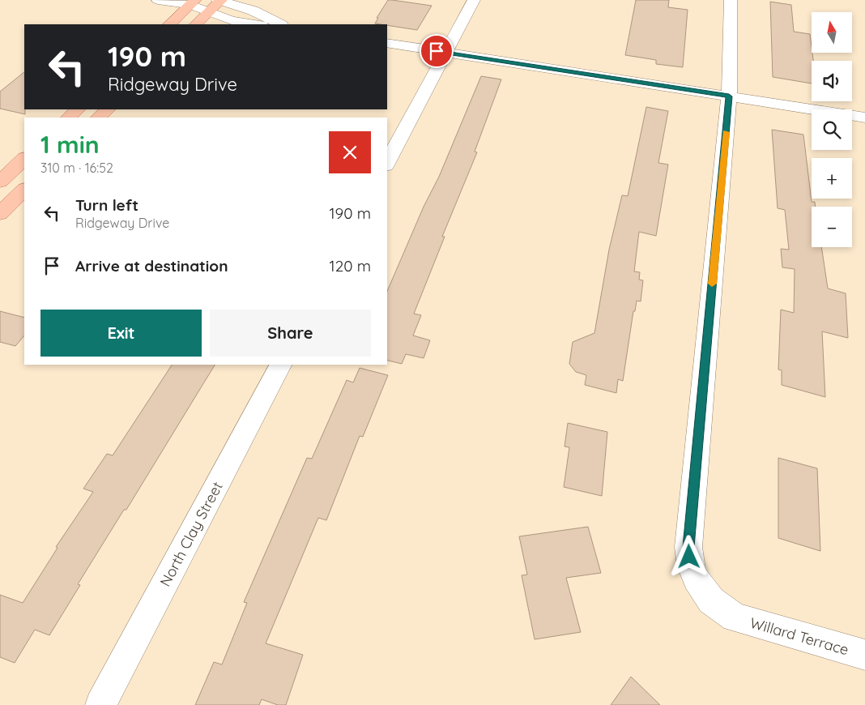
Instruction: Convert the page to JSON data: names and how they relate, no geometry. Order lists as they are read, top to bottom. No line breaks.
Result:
{"streets":{"street":["North Clay Street","Willard Terrace"]},"north":"top","page":{"map_buttons":["+","−"],"turn":["190 m","Ridgeway Drive"],"heading":["1 min","310 m · 16:52"],"list":[{"name":"Turn left","note":"Ridgeway Drive","value":"190 m"},{"name":"Arrive at destination","value":"120 m"}],"buttons":["Exit","Share"]}}
